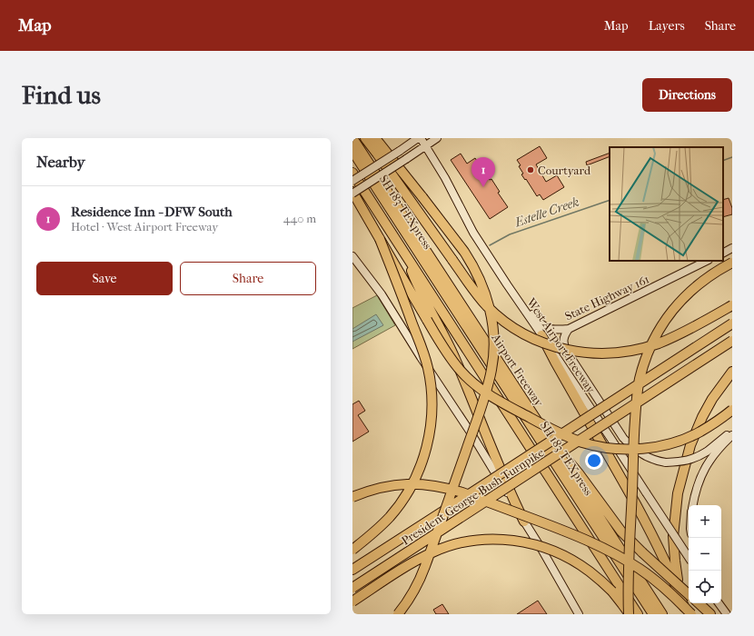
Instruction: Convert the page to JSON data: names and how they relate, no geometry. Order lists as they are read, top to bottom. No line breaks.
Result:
{"streets":{"highway":["SH 183 TEXpress","Airport Freeway","President George Bush Turnpike"],"main road":["State Highway 161","West Airport Freeway"]},"crossings":[["State Highway 161","West Airport Freeway"]],"water":["Estelle Creek"],"places":["Courtyard"],"page":{"header":"Map","nav":["Map","Layers","Share"],"buttons":["Directions",["Save","Share"]],"title":"Find us","heading":"Nearby","pins":"1","list":[{"mark":"1","name":"Residence Inn - DFW South","note":"Hotel · West Airport Freeway","value":"440 m"}],"map_buttons":["+","−"]}}
